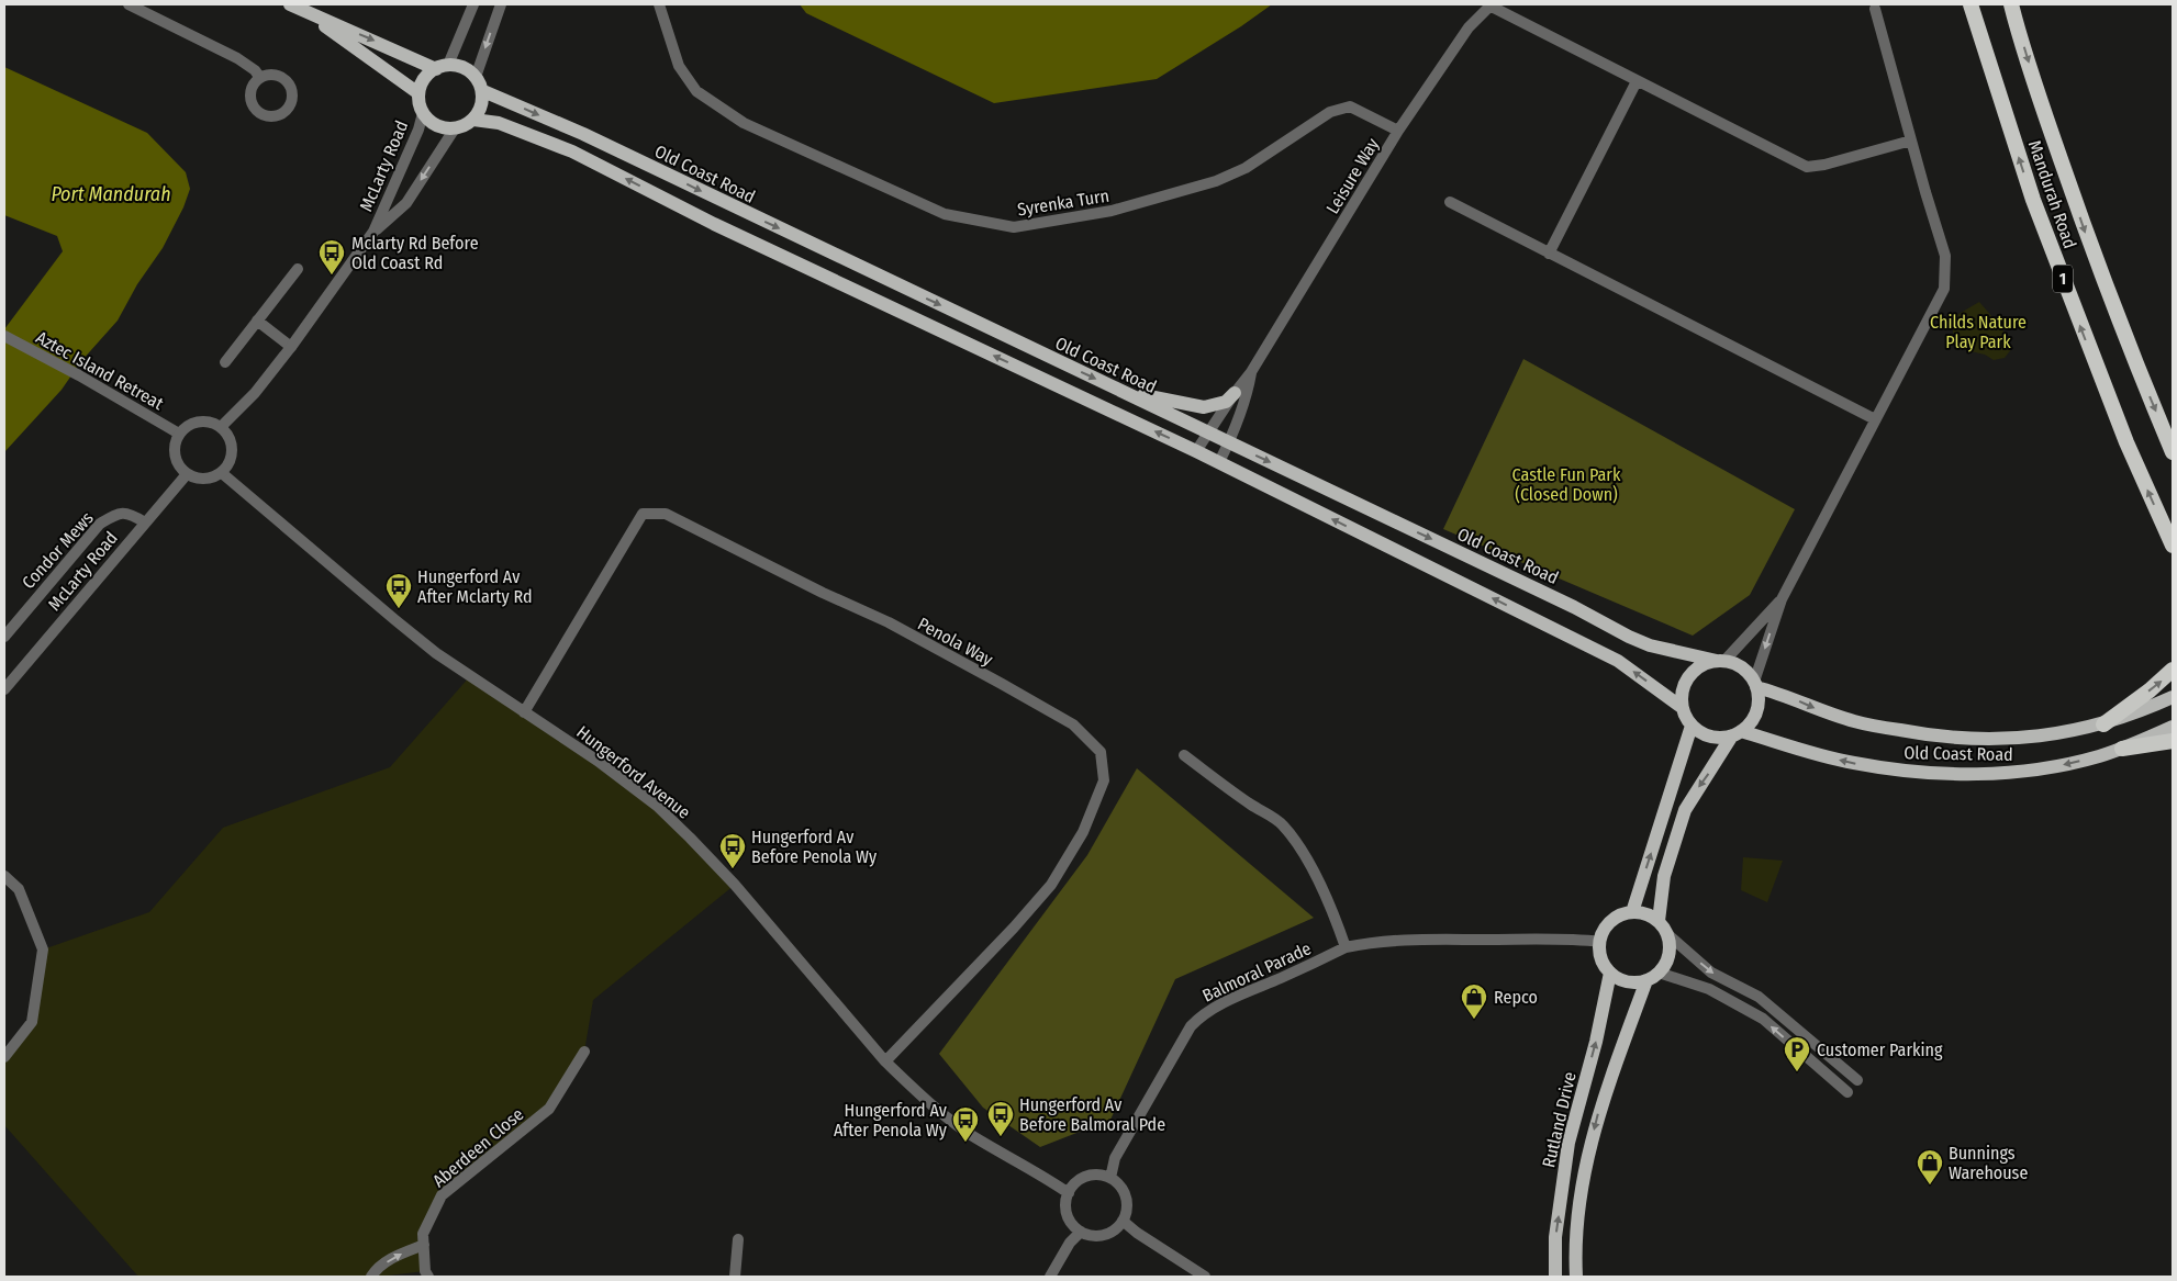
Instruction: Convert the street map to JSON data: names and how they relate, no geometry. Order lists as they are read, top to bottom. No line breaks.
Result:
{"streets":{"highway":["Mandurah Road","1"],"main road":["Old Coast Road","Rutland Drive"],"street":["McLarty Road","Leisure Way","Syrenka Turn","Aztec Island Retreat","Condor Mews","Penola Way","Hungerford Avenue","Balmoral Parade","Aberdeen Close"]},"crossings":[["McLarty Road","Old Coast Road"],["McLarty Road","Aztec Island Retreat"],["McLarty Road","Condor Mews"],["McLarty Road","Hungerford Avenue"],["Old Coast Road","Leisure Way"],["Leisure Way","Syrenka Turn"],["Aztec Island Retreat","Hungerford Avenue"],["Penola Way","Hungerford Avenue"],["Hungerford Avenue","Balmoral Parade"],["Balmoral Parade","Rutland Drive"]],"water":["Port Mandurah"],"parks":["Childs Nature Play Park","Castle Fun Park (Closed Down)"],"places":{"bus stop":["Mclarty Rd Before Old Coast Rd","Hungerford Av After Mclarty Rd","Hungerford Av Before Penola Wy","Hungerford Av Before Balmoral Pde","Hungerford Av After Penola Wy"],"shop":["Repco","Bunnings Warehouse"],"parking":["Customer Parking"]}}
